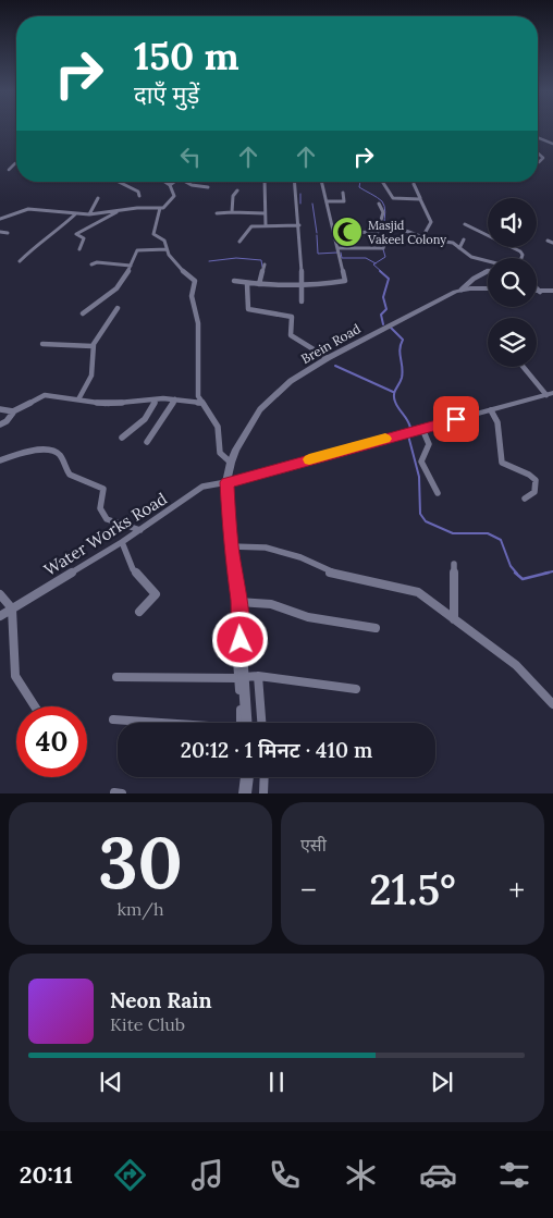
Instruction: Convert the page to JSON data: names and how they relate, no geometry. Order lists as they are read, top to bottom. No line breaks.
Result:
{"streets":{"street":["Brein Road","Water Works Road"]},"crossings":[["Brein Road","Water Works Road"]],"places":{"mosque":["Masjid Vakeel Colony"]},"page":{"turn":["150 m","दाएँ मुड़ें"],"limit":"40","trip":"20:12 · 1 मिनट · 410 m","tile":[["30","km/h"],"एसी"],"heat":["−","21.5°","+"],"song":["Neon Rain","Kite Club"],"tabs":"20:11"}}
